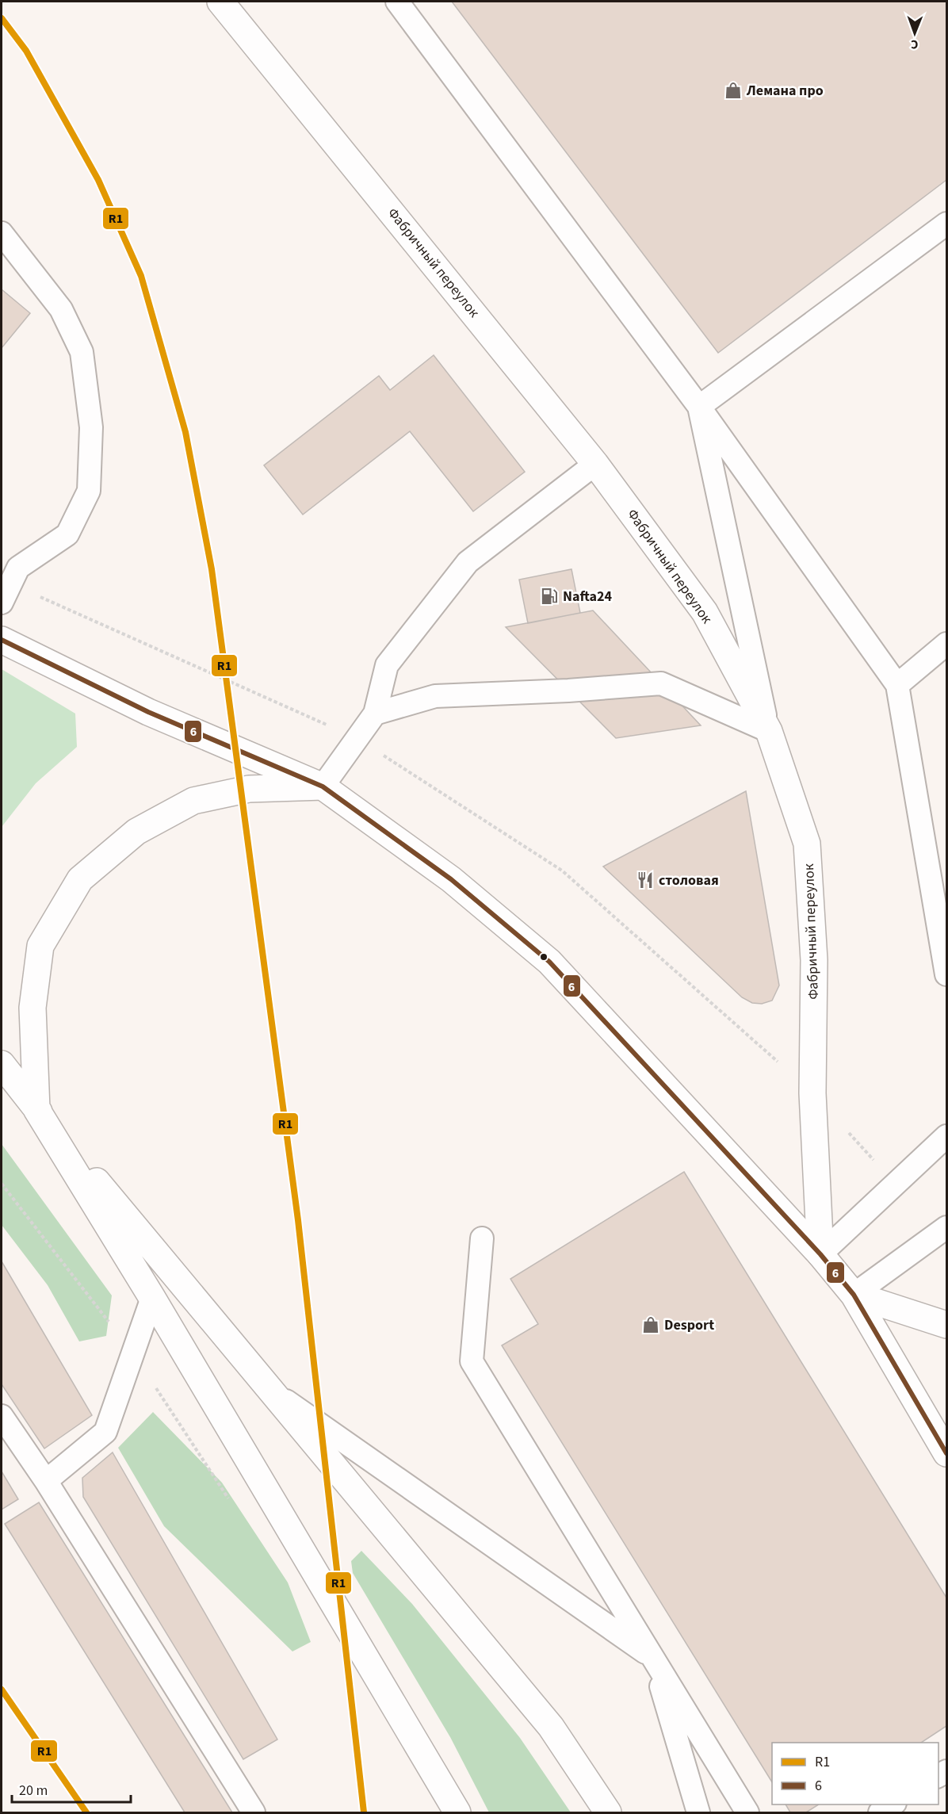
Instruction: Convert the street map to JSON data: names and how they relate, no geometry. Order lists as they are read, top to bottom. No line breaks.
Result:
{"streets":{"main road":["Фабричный переулок"]},"places":{"shop":["Лемана про","Desport"],"fuel station":["Nafta24"],"restaurant":["столовая"]},"lines":["transit line R1","transit line 6"],"legend":["R1","6"],"scale_bar":"20 m","north":"bottom"}
